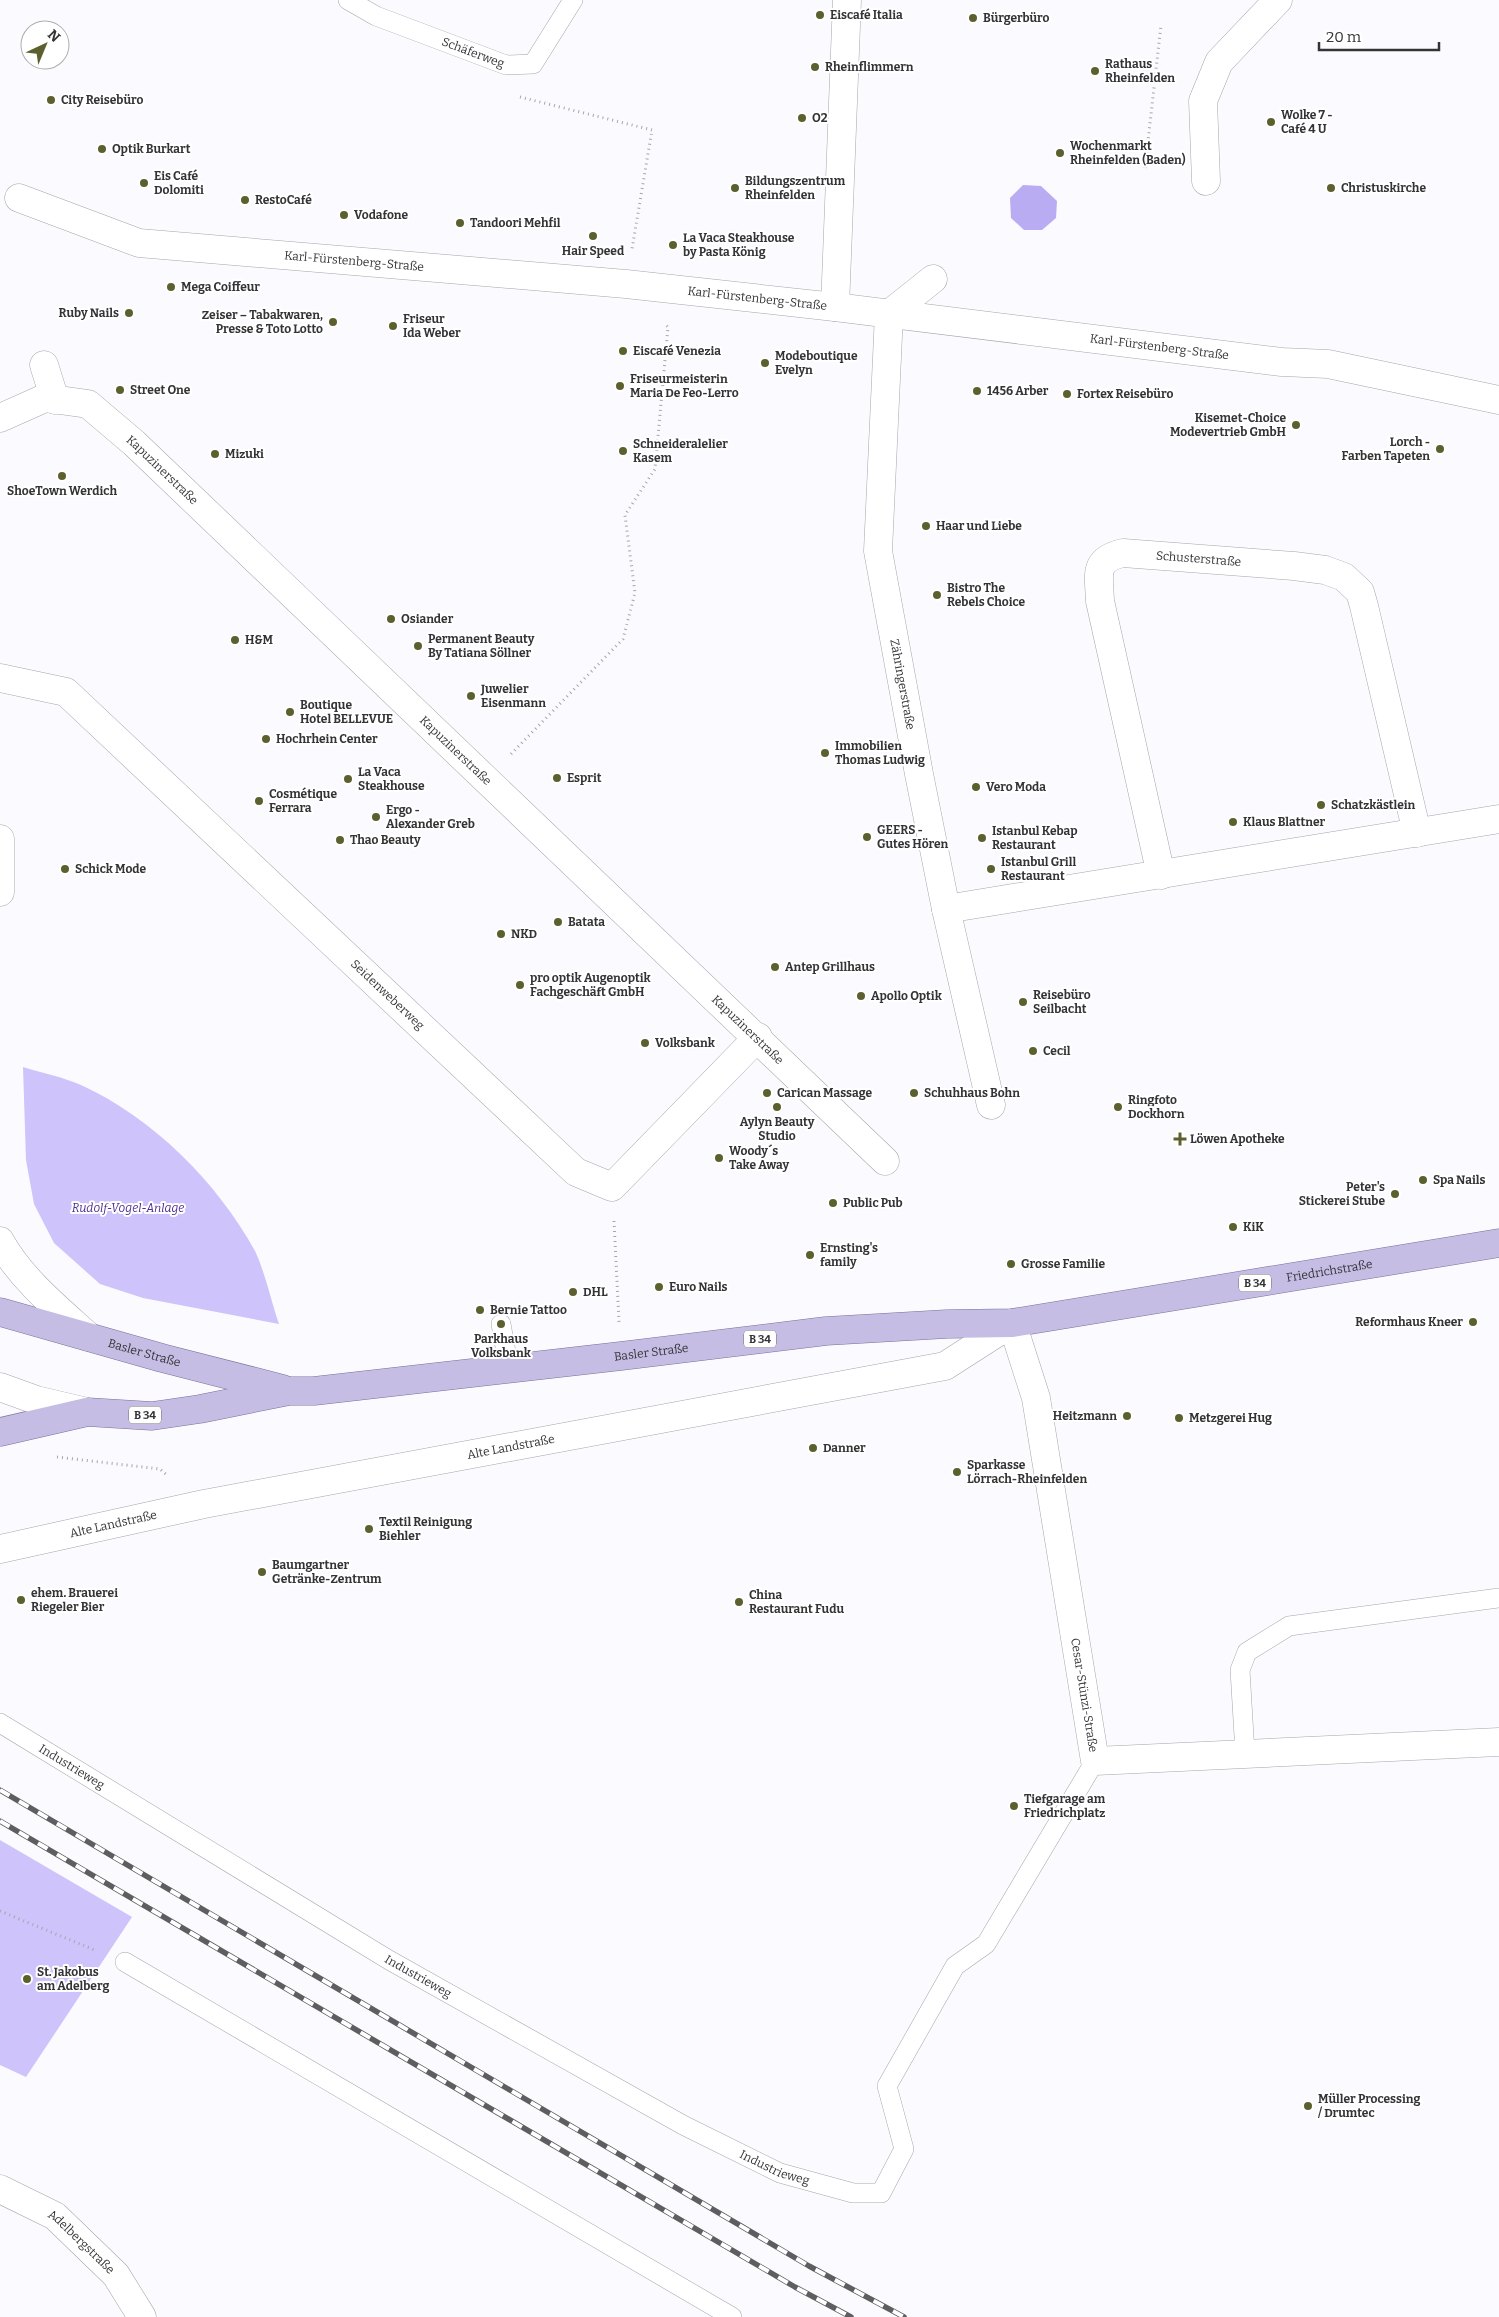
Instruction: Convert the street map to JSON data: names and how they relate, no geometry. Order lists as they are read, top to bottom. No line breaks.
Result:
{"streets":{"main road":["Friedrichstraße","B 34","Basler Straße"],"street":["Karl-Fürstenberg-Straße","Kapuzinerstraße","Schusterstraße","Zähringerstraße","Seidenweberweg","Alte Landstraße","Cesar-Stünzi-Straße","Adelbergstraße"],"lane":["Schäferweg","Industrieweg"]},"crossings":[["Karl-Fürstenberg-Straße","Zähringerstraße"],["Friedrichstraße","Basler Straße"],["Friedrichstraße","Alte Landstraße"],["Friedrichstraße","Cesar-Stünzi-Straße"],["Basler Straße","Alte Landstraße"],["Basler Straße","Cesar-Stünzi-Straße"],["Alte Landstraße","Cesar-Stünzi-Straße"],["Cesar-Stünzi-Straße","Industrieweg"]],"parks":["Rudolf-Vogel-Anlage"],"places":{"other":["Eiscafé Italia","Bürgerbüro","Rheinflimmern","Rathaus Rheinfelden","City Reisebüro","O2","Wolke 7 - Café 4 U","Optik Burkart","Wochenmarkt Rheinfelden (Baden)","Eis Café Dolomiti","Bildungszentrum Rheinfelden","Christuskirche","RestoCafé","Vodafone","Tandoori Mehfil","Hair Speed","La Vaca Steakhouse by Pasta König","Mega Coiffeur","Ruby Nails","Zeiser – Tabakwaren, Presse & Toto Lotto","Friseur Ida Weber","Eiscafé Venezia","Modeboutique Evelyn","Friseurmeisterin Maria De Feo-Lerro","Street One","1456 Arber","Fortex Reisebüro","Kisemet-Choice Modevertrieb GmbH","Lorch - Farben Tapeten","Schneideralelier Kasem","Mizuki","ShoeTown Werdich","Haar und Liebe","Bistro The Rebels Choice","Osiander","H&M","Permanent Beauty By Tatiana Söllner","Juwelier Eisenmann","Boutique Hotel BELLEVUE","Hochrhein Center","Immobilien Thomas Ludwig","Esprit","La Vaca Steakhouse","Vero Moda","Cosmétique Ferrara","Schatzkästlein","Ergo - Alexander Greb","Klaus Blattner","GEERS - Gutes Hören","Istanbul Kebap Restaurant","Thao Beauty","Schick Mode","Istanbul Grill Restaurant","Batata","NKD","Antep Grillhaus","pro optik Augenoptik Fachgeschäft GmbH","Apollo Optik","Reisebüro Seilbacht","Volksbank","Cecil","Carican Massage","Schuhhaus Bohn","Aylyn Beauty Studio","Ringfoto Dockhorn","Woody´s Take Away","Spa Nails","Peter's Stickerei Stube","Public Pub","KiK","Ernsting's family","Grosse Familie","Euro Nails","DHL","Bernie Tattoo","Reformhaus Kneer","Parkhaus Volksbank","Heitzmann","Metzgerei Hug","Danner","Sparkasse Lörrach-Rheinfelden","Textil Reinigung Biehler","Baumgartner Getränke-Zentrum","ehem. Brauerei Riegeler Bier","China Restaurant Fudu","Tiefgarage am Friedrichplatz","St. Jakobus am Adelberg","Müller Processing / Drumtec"],"health":["Löwen Apotheke"]},"scale_bar":"20 m","north":"top right"}
